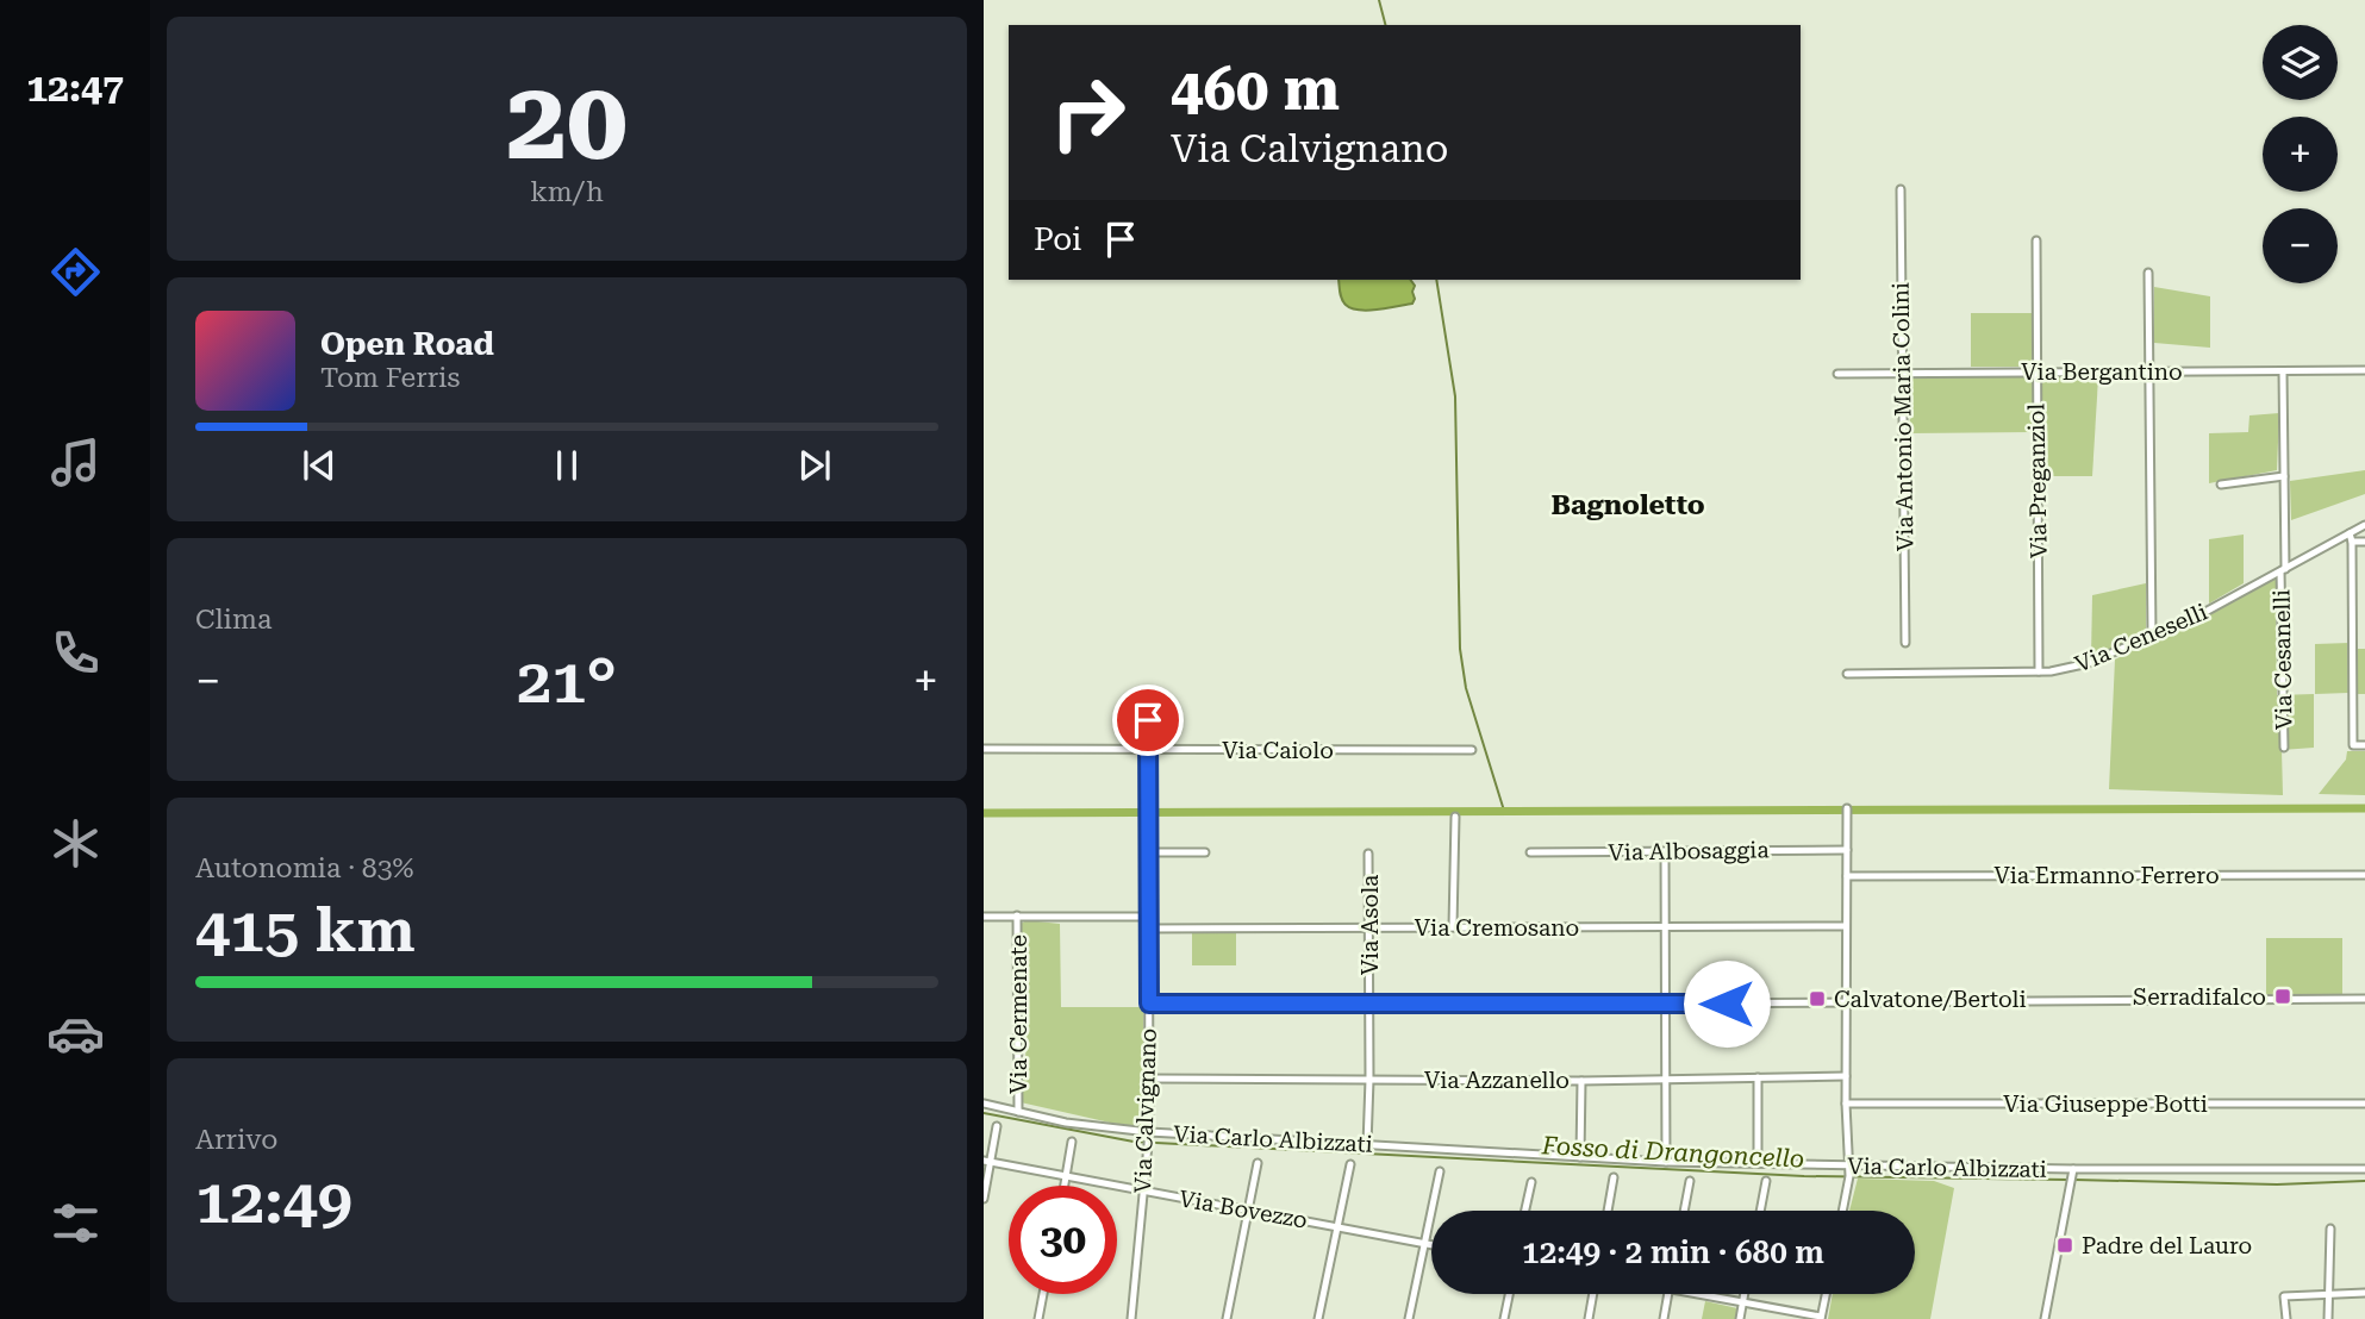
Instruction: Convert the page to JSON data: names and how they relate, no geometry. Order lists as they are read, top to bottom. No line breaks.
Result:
{"streets":{"street":["Via Bergantino","Via Antonio Maria Colini","Via Preganziol","Via Ceneselli","Via Cesanelli","Via Caiolo","Via Albosaggia","Via Ermanno Ferrero","Via Asola","Via Cremosano","Via Cermenate","Via Azzanello","Via Giuseppe Botti","Via Calvignano","Via Carlo Albizzati","Via Bovezzo"]},"crossings":[["Via Bergantino","Via Antonio Maria Colini"],["Via Bergantino","Via Preganziol"],["Via Bergantino","Via Cesanelli"],["Via Preganziol","Via Ceneselli"],["Via Ceneselli","Via Cesanelli"],["Via Caiolo","Via Calvignano"],["Via Asola","Via Cremosano"],["Via Asola","Via Azzanello"],["Via Asola","Via Carlo Albizzati"],["Via Cremosano","Via Calvignano"],["Via Cermenate","Via Carlo Albizzati"],["Via Azzanello","Via Calvignano"],["Via Calvignano","Via Carlo Albizzati"],["Via Calvignano","Via Bovezzo"]],"districts":["Bagnoletto"],"water":["Fosso di Drangoncello"],"places":{"transit":["Serradifalco","Calvatone/Bertoli","Padre del Lauro"]},"page":{"tabs":"12:47","tile":[["20","km/h"],"Clima",["Autonomia · 83%","415 km"],["Arrivo","12:49"]],"map_buttons":["+","−"],"turn":["460 m","Via Calvignano"],"then":"Poi","song":["Open Road","Tom Ferris"],"heat":["−","21°","+"],"limit":"30","trip":"12:49 · 2 min · 680 m"}}
